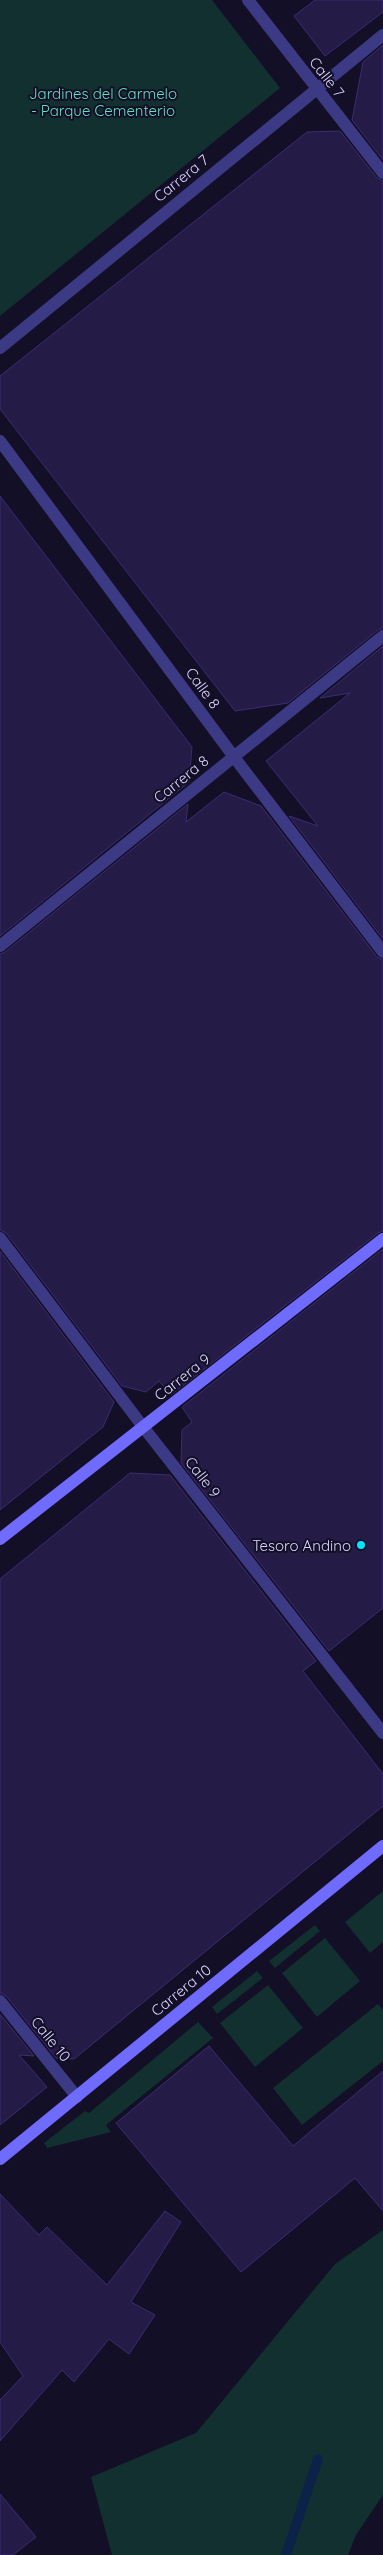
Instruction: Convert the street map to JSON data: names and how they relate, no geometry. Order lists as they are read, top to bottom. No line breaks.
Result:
{"streets":{"main road":["Carrera 9","Carrera 10"],"street":["Calle 7","Carrera 7","Calle 8","Carrera 8","Calle 9","Calle 10"]},"crossings":[["Calle 7","Carrera 7"],["Calle 8","Carrera 8"],["Carrera 9","Calle 9"],["Carrera 10","Calle 10"]],"parks":["Jardines del Carmelo - Parque Cementerio"],"places":["Tesoro Andino"]}
